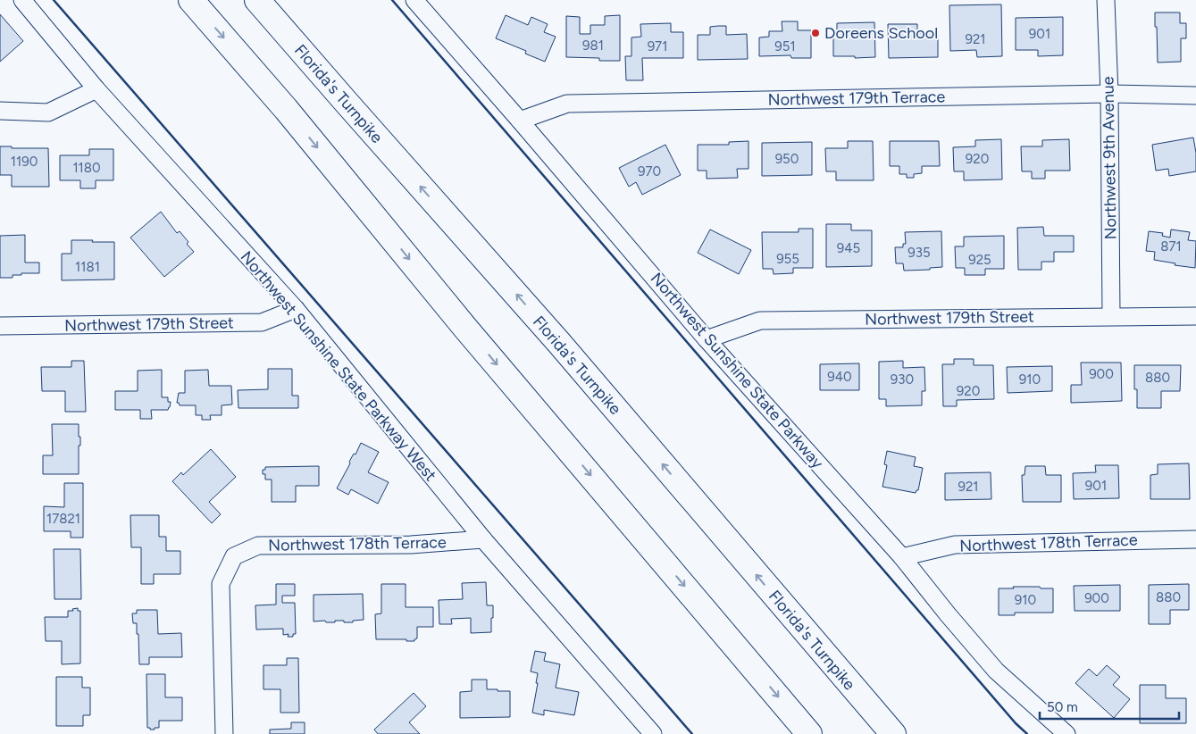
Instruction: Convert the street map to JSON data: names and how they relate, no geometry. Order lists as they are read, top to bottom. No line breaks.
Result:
{"streets":{"highway":["Florida's Turnpike"],"street":["Northwest 179th Terrace","Northwest 9th Avenue","Northwest 179th Street","Northwest Sunshine State Parkway West","Northwest Sunshine State Parkway","Northwest 178th Terrace"]},"crossings":[["Northwest 179th Terrace","Northwest 9th Avenue"],["Northwest 179th Terrace","Northwest Sunshine State Parkway"],["Northwest 9th Avenue","Northwest 179th Street"],["Northwest 179th Street","Northwest Sunshine State Parkway West"],["Northwest 179th Street","Northwest Sunshine State Parkway"],["Northwest Sunshine State Parkway West","Northwest 178th Terrace"],["Northwest Sunshine State Parkway","Northwest 178th Terrace"]],"places":["Doreens School"],"house_numbers":["901","921","981","971","951","950","920","1190","1180","970","871","945","935","955","925","1181","900","940","880","930","910","920","901","921","17821","880","900","910"],"scale_bar":"50 m"}
